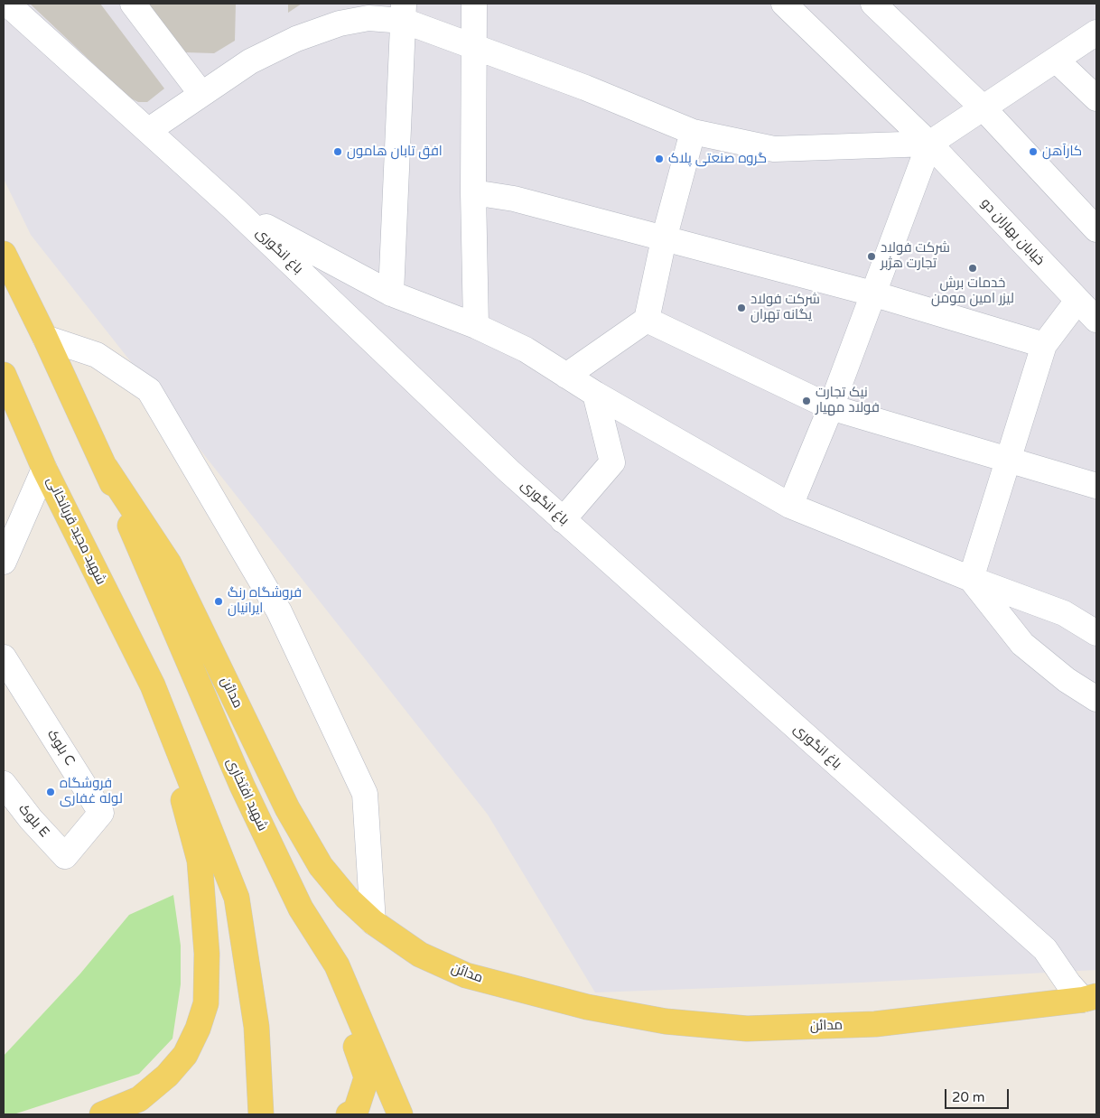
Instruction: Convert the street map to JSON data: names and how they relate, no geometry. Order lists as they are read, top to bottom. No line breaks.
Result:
{"streets":{"main road":["شهید مجید قربانخانی","مدائن","شهید افتخاری"],"street":["خیابان بهاران دو","باغ انگوری","بلوک C","بلوک E"]},"crossings":[["باغ انگوری","مدائن"],["مدائن","شهید افتخاری"],["بلوک C","بلوک E"]],"places":["افق تابان هامون","کارآهن","گروه صنعتی پلاک","شرکت فولاد تجارت هژبر","خدمات برش لیزر امین مومن","شرکت فولاد یگانه تهران","نیک تجارت فولاد مهیار","فروشگاه رنگ ایرانیان","فروشگاه لوله غفاری"],"scale_bar":"20 m"}
